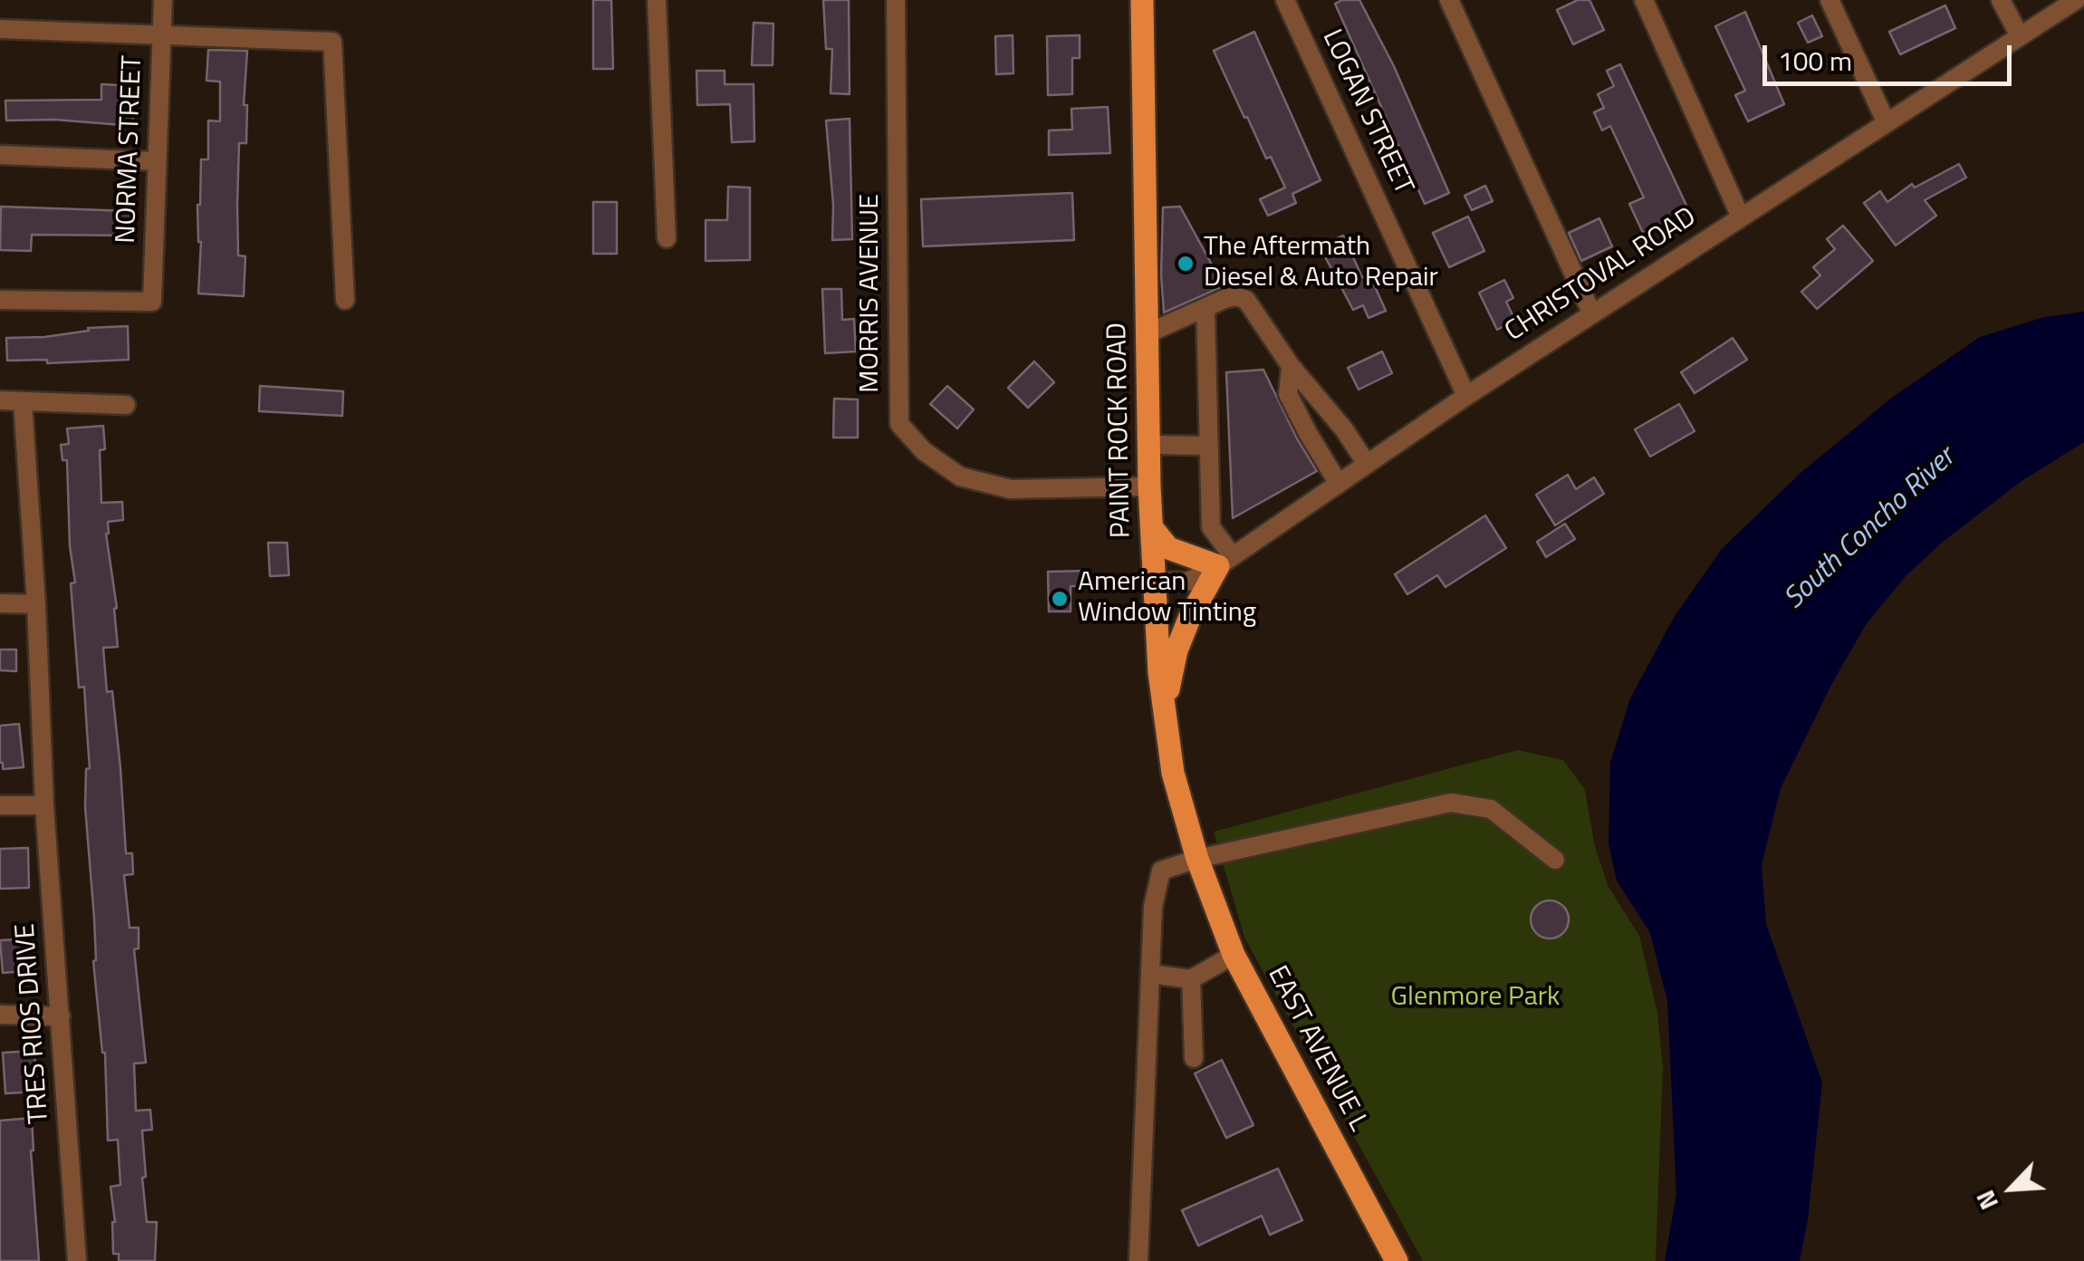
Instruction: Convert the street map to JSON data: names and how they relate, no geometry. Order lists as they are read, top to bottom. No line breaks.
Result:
{"streets":{"main road":["PAINT ROCK ROAD","EAST AVENUE L"],"street":["LOGAN STREET","NORMA STREET","CHRISTOVAL ROAD","MORRIS AVENUE","TRES RIOS DRIVE"]},"crossings":[["LOGAN STREET","CHRISTOVAL ROAD"],["CHRISTOVAL ROAD","PAINT ROCK ROAD"],["MORRIS AVENUE","PAINT ROCK ROAD"],["PAINT ROCK ROAD","EAST AVENUE L"]],"water":["South Concho River"],"parks":["Glenmore Park"],"places":["The Aftermath Diesel & Auto Repair","American Window Tinting"],"scale_bar":"100 m","north":"bottom left"}
